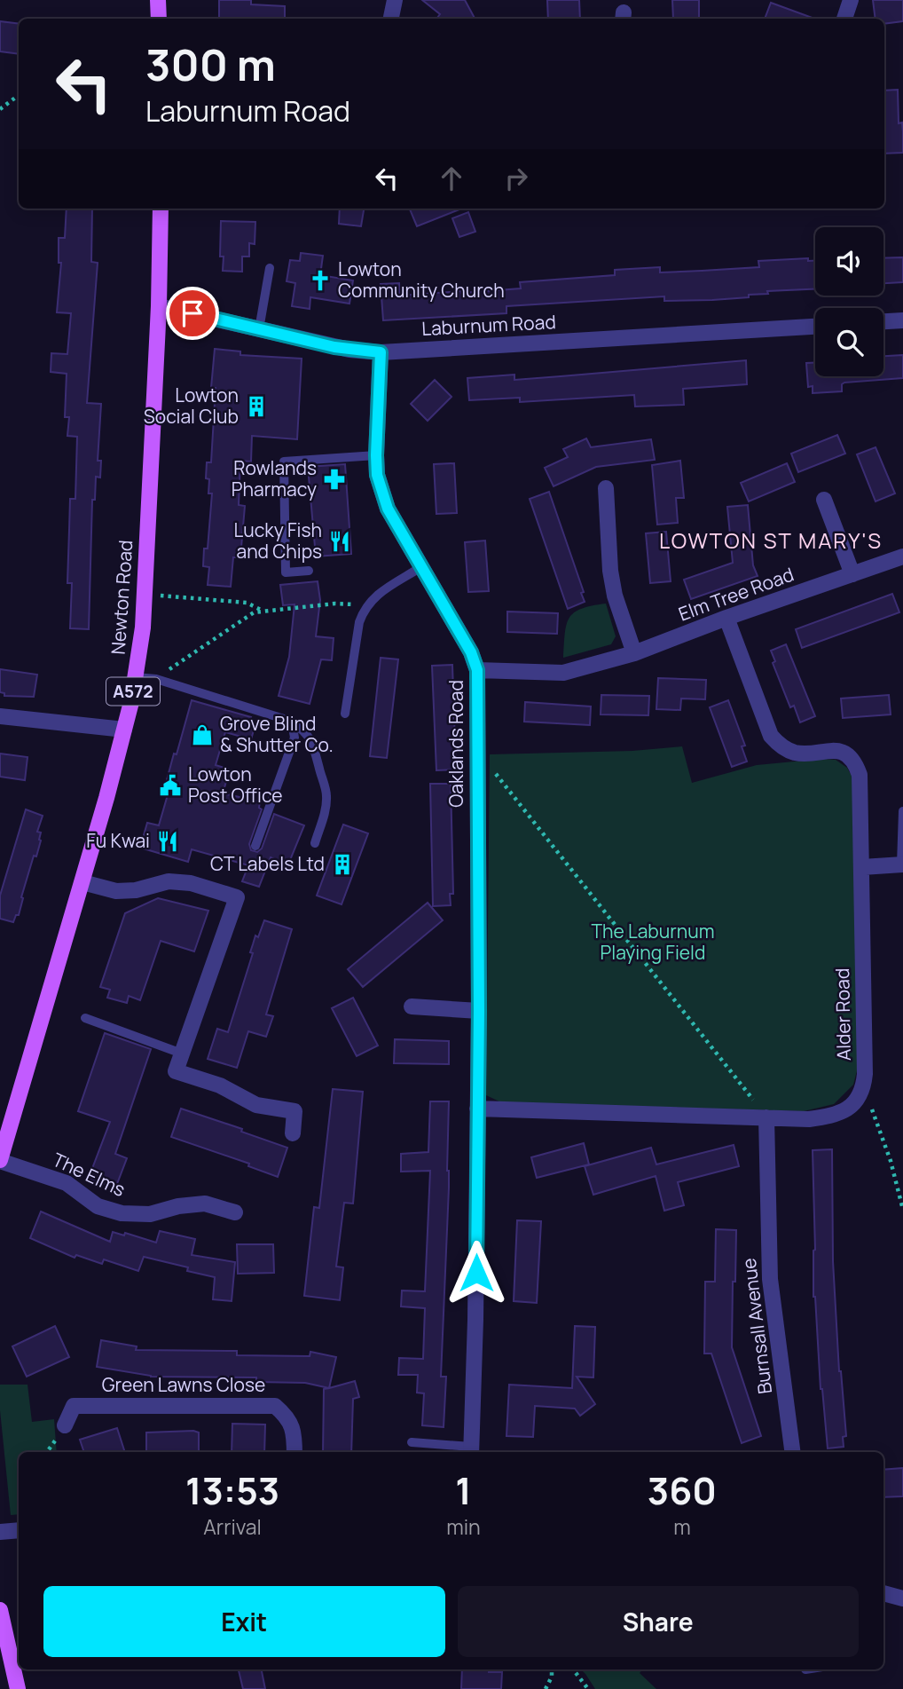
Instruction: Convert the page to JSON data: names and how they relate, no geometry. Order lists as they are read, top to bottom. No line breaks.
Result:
{"streets":{"main road":["Newton Road","A572"],"street":["Laburnum Road","Elm Tree Road","Oaklands Road","Alder Road","The Elms","Burnsall Avenue","Green Lawns Close"]},"crossings":[["Laburnum Road","Newton Road"],["Laburnum Road","Oaklands Road"],["Elm Tree Road","Oaklands Road"],["Elm Tree Road","Alder Road"],["Newton Road","The Elms"],["Oaklands Road","Alder Road"],["Alder Road","Burnsall Avenue"]],"districts":["LOWTON ST MARY'S"],"parks":["The Laburnum Playing Field"],"places":{"church":["Lowton Community Church"],"building":["Lowton Social Club","CT Labels Ltd"],"pharmacy":["Rowlands Pharmacy"],"restaurant":["Lucky Fish and Chips","Fu Kwai"],"shop":["Grove Blind & Shutter Co."],"public building":["Lowton Post Office"]},"page":{"turn":["300 m","Laburnum Road"],"eta":["13:53","Arrival","1","min","360","m"],"buttons":["Exit","Share"]}}
